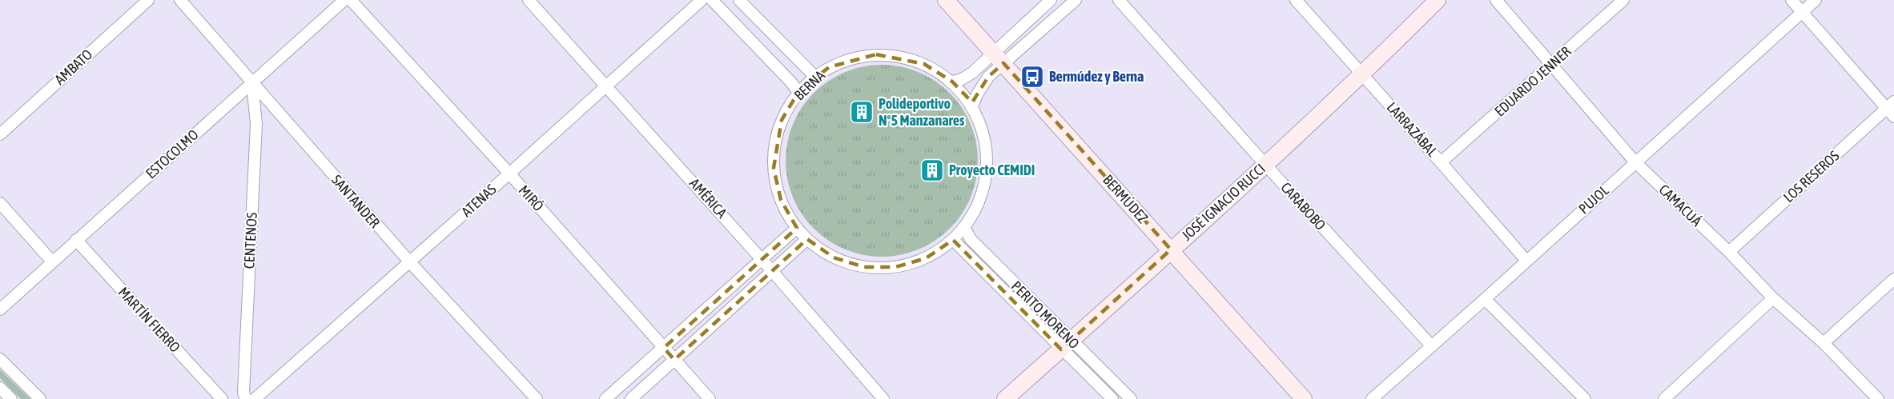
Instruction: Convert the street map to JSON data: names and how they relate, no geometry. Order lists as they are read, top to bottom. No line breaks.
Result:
{"streets":{"street":["AMBATO","EDUARDO JENNER","BERNA","LARRAZÁBAL","ESTOCOLMO","LOS RESEROS","MIRÓ","AMÉRICA","BERMÚDEZ","PUJOL","ATENAS","SANTANDER","JOSÉ IGNACIO RUCCI","CAMACUÁ","CARABOBO","CENTENOS","PERITO MORENO","MARTÍN FIERRO"]},"crossings":[["EDUARDO JENNER","LARRAZÁBAL"],["EDUARDO JENNER","CAMACUÁ"],["BERNA","PERITO MORENO"],["LARRAZÁBAL","PUJOL"],["LARRAZÁBAL","JOSÉ IGNACIO RUCCI"],["ESTOCOLMO","SANTANDER"],["ESTOCOLMO","CENTENOS"],["ESTOCOLMO","MARTÍN FIERRO"],["LOS RESEROS","CAMACUÁ"],["MIRÓ","ATENAS"],["AMÉRICA","ATENAS"],["BERMÚDEZ","JOSÉ IGNACIO RUCCI"],["PUJOL","CAMACUÁ"],["PUJOL","CARABOBO"],["ATENAS","SANTANDER"],["SANTANDER","CENTENOS"],["JOSÉ IGNACIO RUCCI","CARABOBO"],["JOSÉ IGNACIO RUCCI","PERITO MORENO"]],"places":{"bus stop":["Bermúdez y Berna"],"building":["Polideportivo Nº5 Manzanares","Proyecto CEMIDI"]}}
